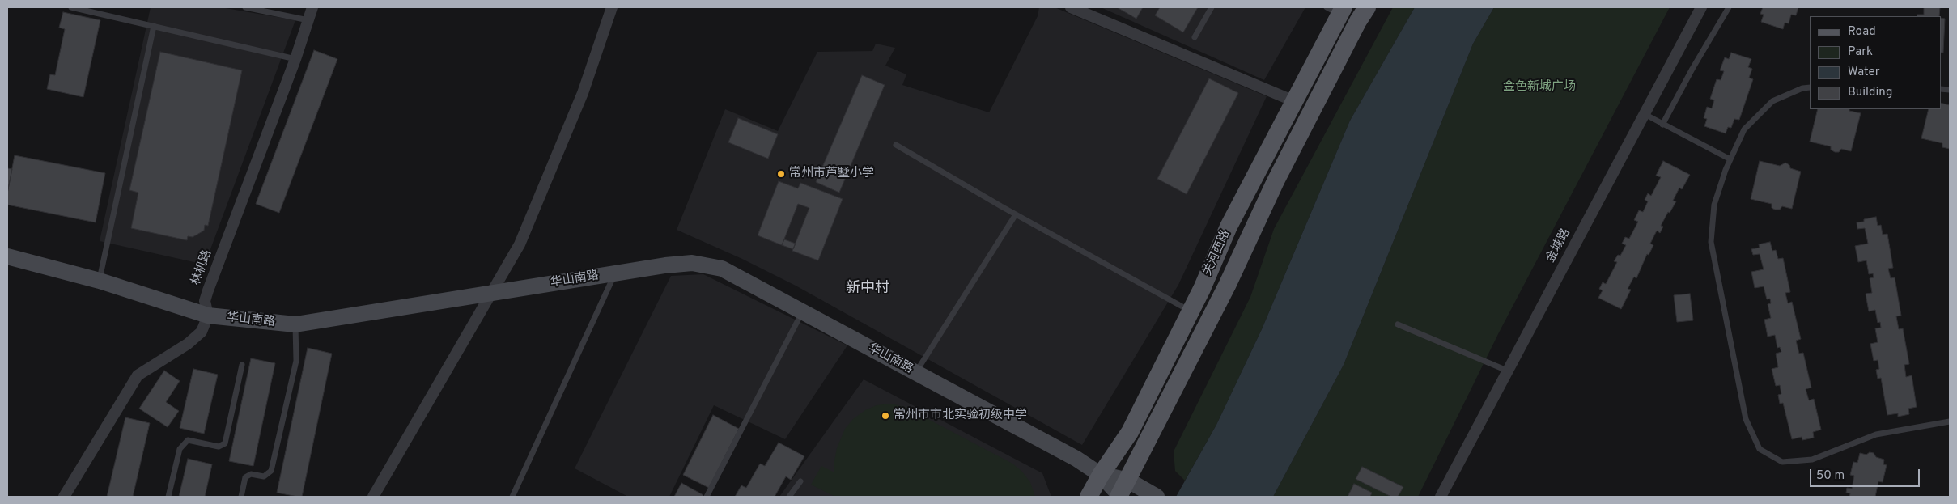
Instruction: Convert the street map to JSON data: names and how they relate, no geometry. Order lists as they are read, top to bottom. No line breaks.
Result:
{"streets":{"main road":["关河西路"],"street":["金城路","林机路","华山南路"]},"crossings":[["关河西路","华山南路"],["林机路","华山南路"]],"districts":["新中村"],"parks":["金色新城广场"],"places":["常州市芦墅小学","常州市市北实验初级中学"],"legend":["Road","Park","Water","Building"],"scale_bar":"50 m"}
